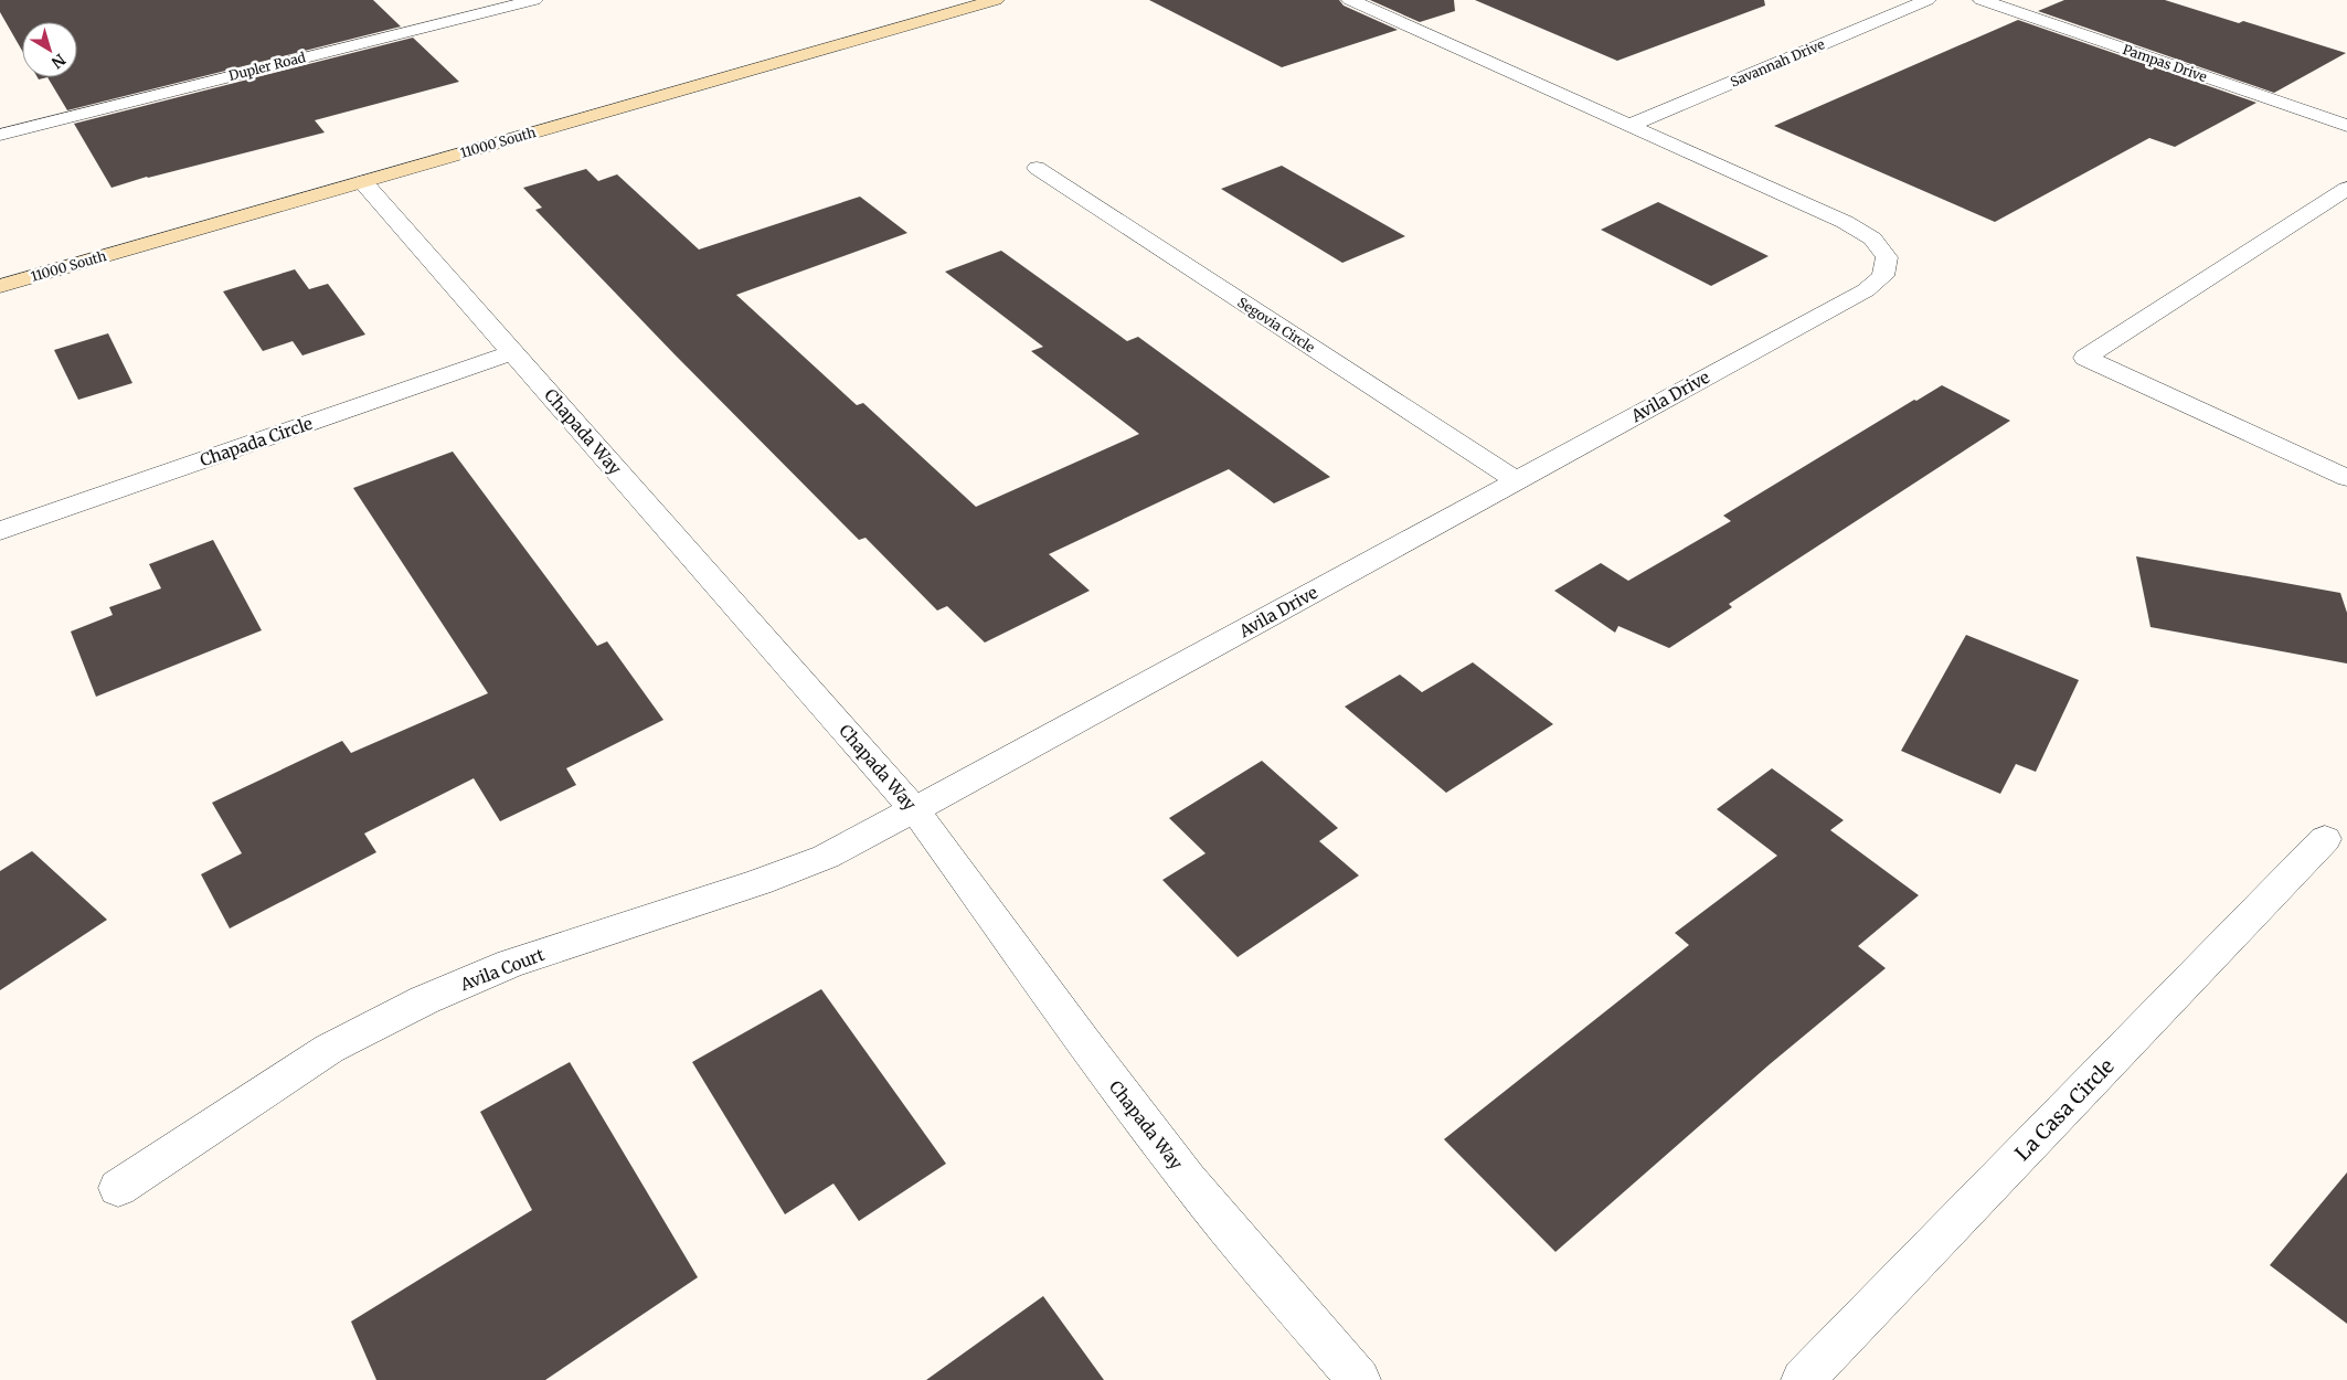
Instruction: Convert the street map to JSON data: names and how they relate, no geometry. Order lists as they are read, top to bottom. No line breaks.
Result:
{"streets":{"street":["Savannah Drive","Pampas Drive","Dupler Road","11000 South","Segovia Circle","Avila Drive","Chapada Way","Chapada Circle","Avila Court","La Casa Circle"]},"crossings":[["Savannah Drive","Avila Drive"],["11000 South","Chapada Way"],["Segovia Circle","Avila Drive"],["Avila Drive","Chapada Way"],["Avila Drive","Avila Court"],["Chapada Way","Chapada Circle"],["Chapada Way","Avila Court"]],"north":"bottom right"}
